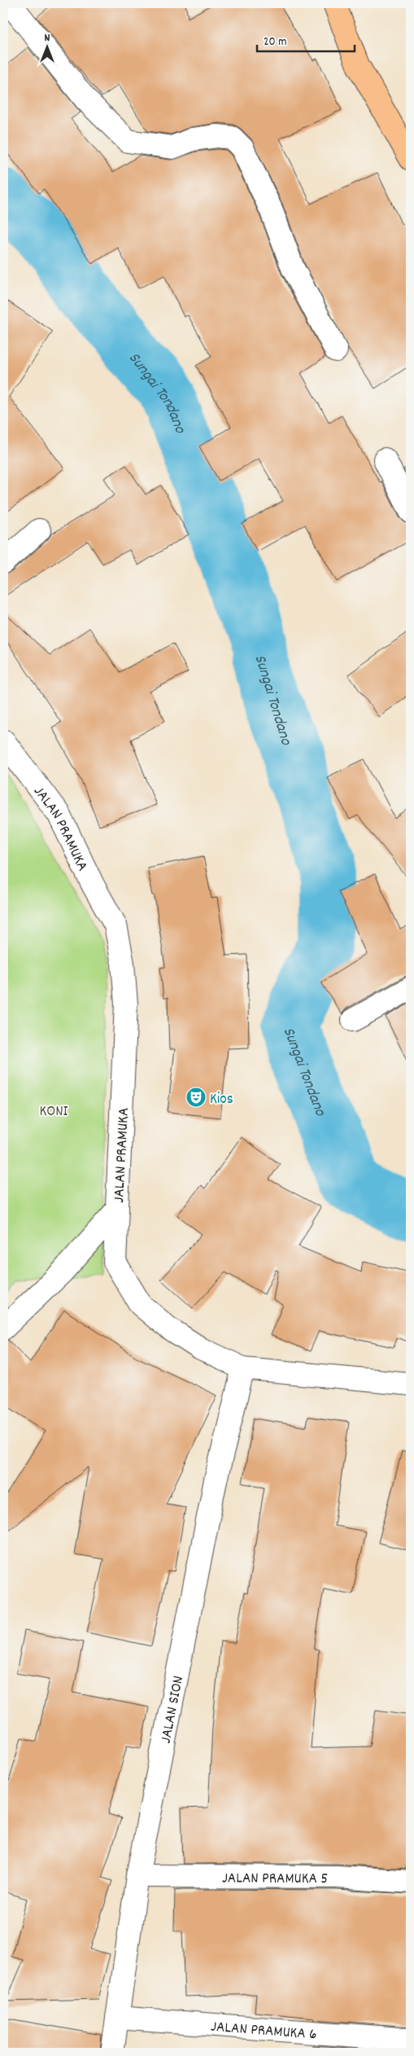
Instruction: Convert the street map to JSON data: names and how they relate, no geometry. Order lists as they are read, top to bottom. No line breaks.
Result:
{"streets":{"street":["JALAN PRAMUKA","JALAN SION","JALAN PRAMUKA 5","JALAN PRAMUKA 6"]},"crossings":[["JALAN PRAMUKA","JALAN SION"],["JALAN SION","JALAN PRAMUKA 5"],["JALAN SION","JALAN PRAMUKA 6"]],"water":["Sungai Tondano"],"parks":["KONI"],"places":{"theatre":["Kios"]},"scale_bar":"20 m","north":"top"}
